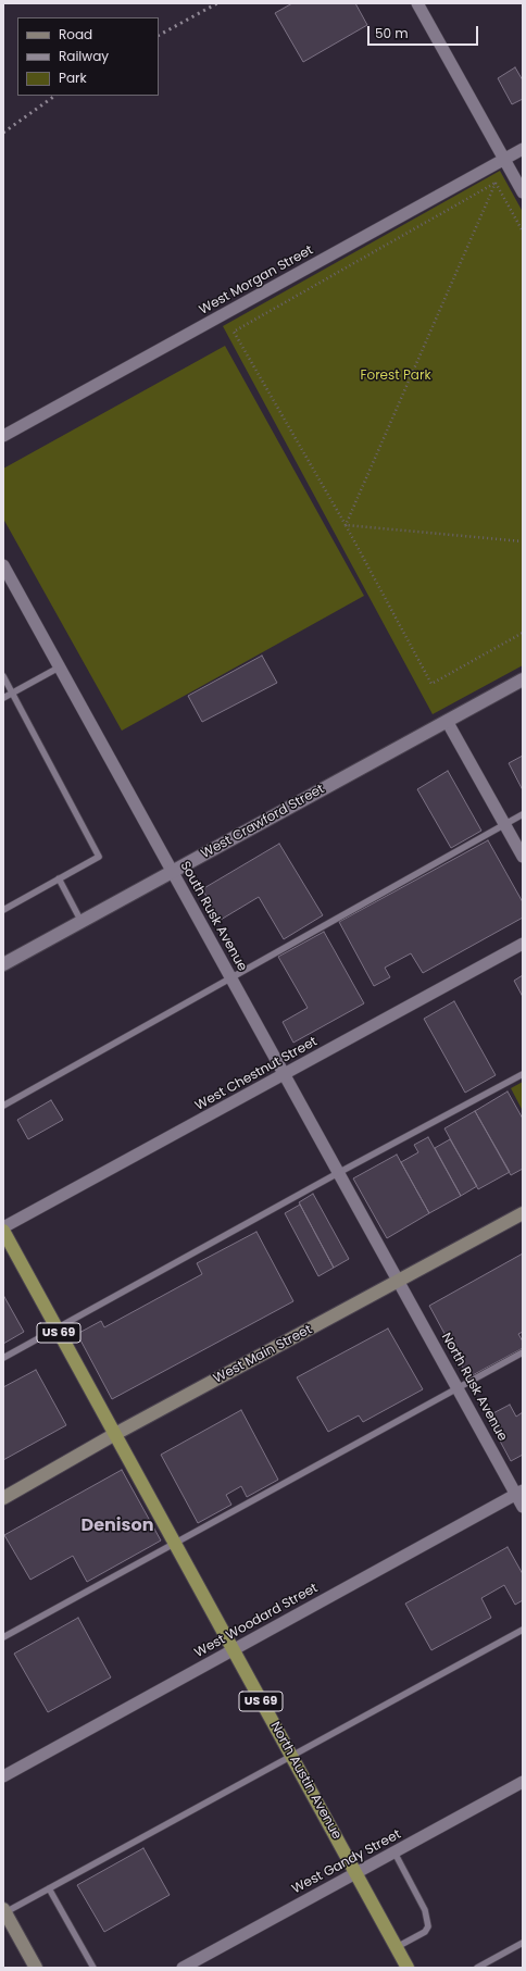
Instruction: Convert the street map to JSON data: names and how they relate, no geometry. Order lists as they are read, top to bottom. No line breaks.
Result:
{"streets":{"highway":["US 69","North Austin Avenue"],"main road":["West Main Street"],"street":["West Morgan Street","West Crawford Street","South Rusk Avenue","West Chestnut Street","North Rusk Avenue","West Woodard Street","West Gandy Street"]},"crossings":[["West Crawford Street","South Rusk Avenue"],["South Rusk Avenue","West Chestnut Street"],["South Rusk Avenue","West Main Street"],["South Rusk Avenue","North Rusk Avenue"],["West Chestnut Street","US 69"],["US 69","West Main Street"],["US 69","North Austin Avenue"],["West Main Street","North Rusk Avenue"],["West Main Street","North Austin Avenue"],["North Rusk Avenue","West Woodard Street"],["West Woodard Street","North Austin Avenue"],["North Austin Avenue","West Gandy Street"]],"districts":["Denison"],"parks":["Forest Park"],"legend":["Road","Railway","Park"],"scale_bar":"50 m"}
